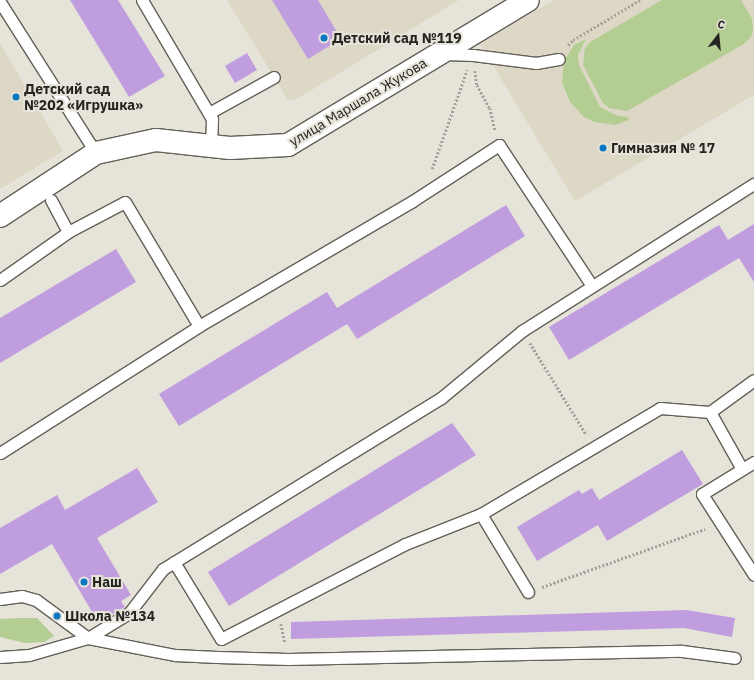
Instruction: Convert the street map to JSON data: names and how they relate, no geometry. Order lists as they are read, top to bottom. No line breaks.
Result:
{"streets":{"street":["улица Маршала Жукова"]},"places":["Детский сад №119","Детский сад №202 «Игрушка»","Гимназия № 17","Наш","Школа №134"],"north":"top"}
